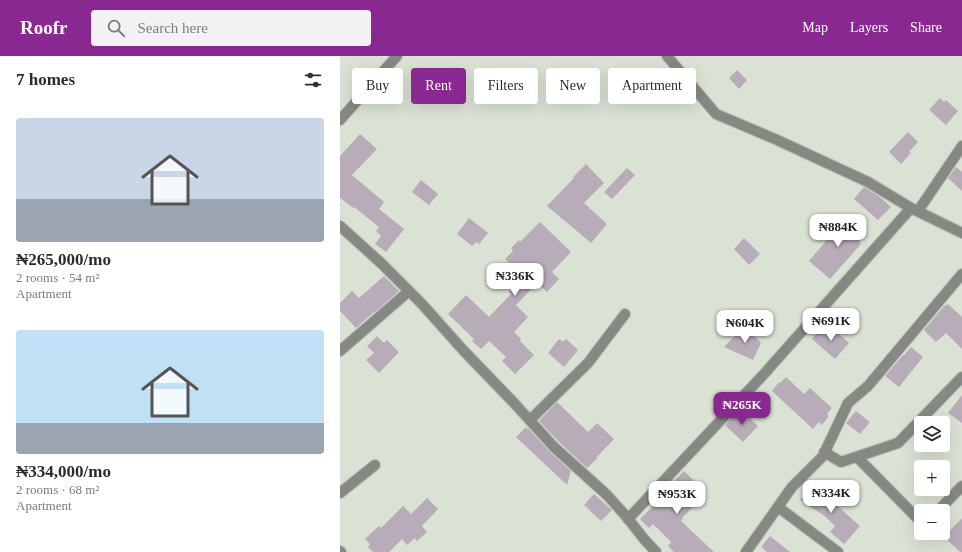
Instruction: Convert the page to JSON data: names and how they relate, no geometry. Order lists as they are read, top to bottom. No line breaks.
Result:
{"page":{"header":"Roofr","search":"Search here","nav":["Map","Layers","Share"],"heading":"7 homes","chip":["Buy","Rent","Filters","New","Apartment"],"list":[{"name":"₦265,000/mo","note":"2 rooms · 54 m² · Apartment"},{"name":"₦334,000/mo","note":"2 rooms · 68 m² · Apartment"}],"price":["₦884K","₦336K","₦691K","₦604K","₦265K","₦334K","₦953K"],"map_buttons":["+","−"]}}
